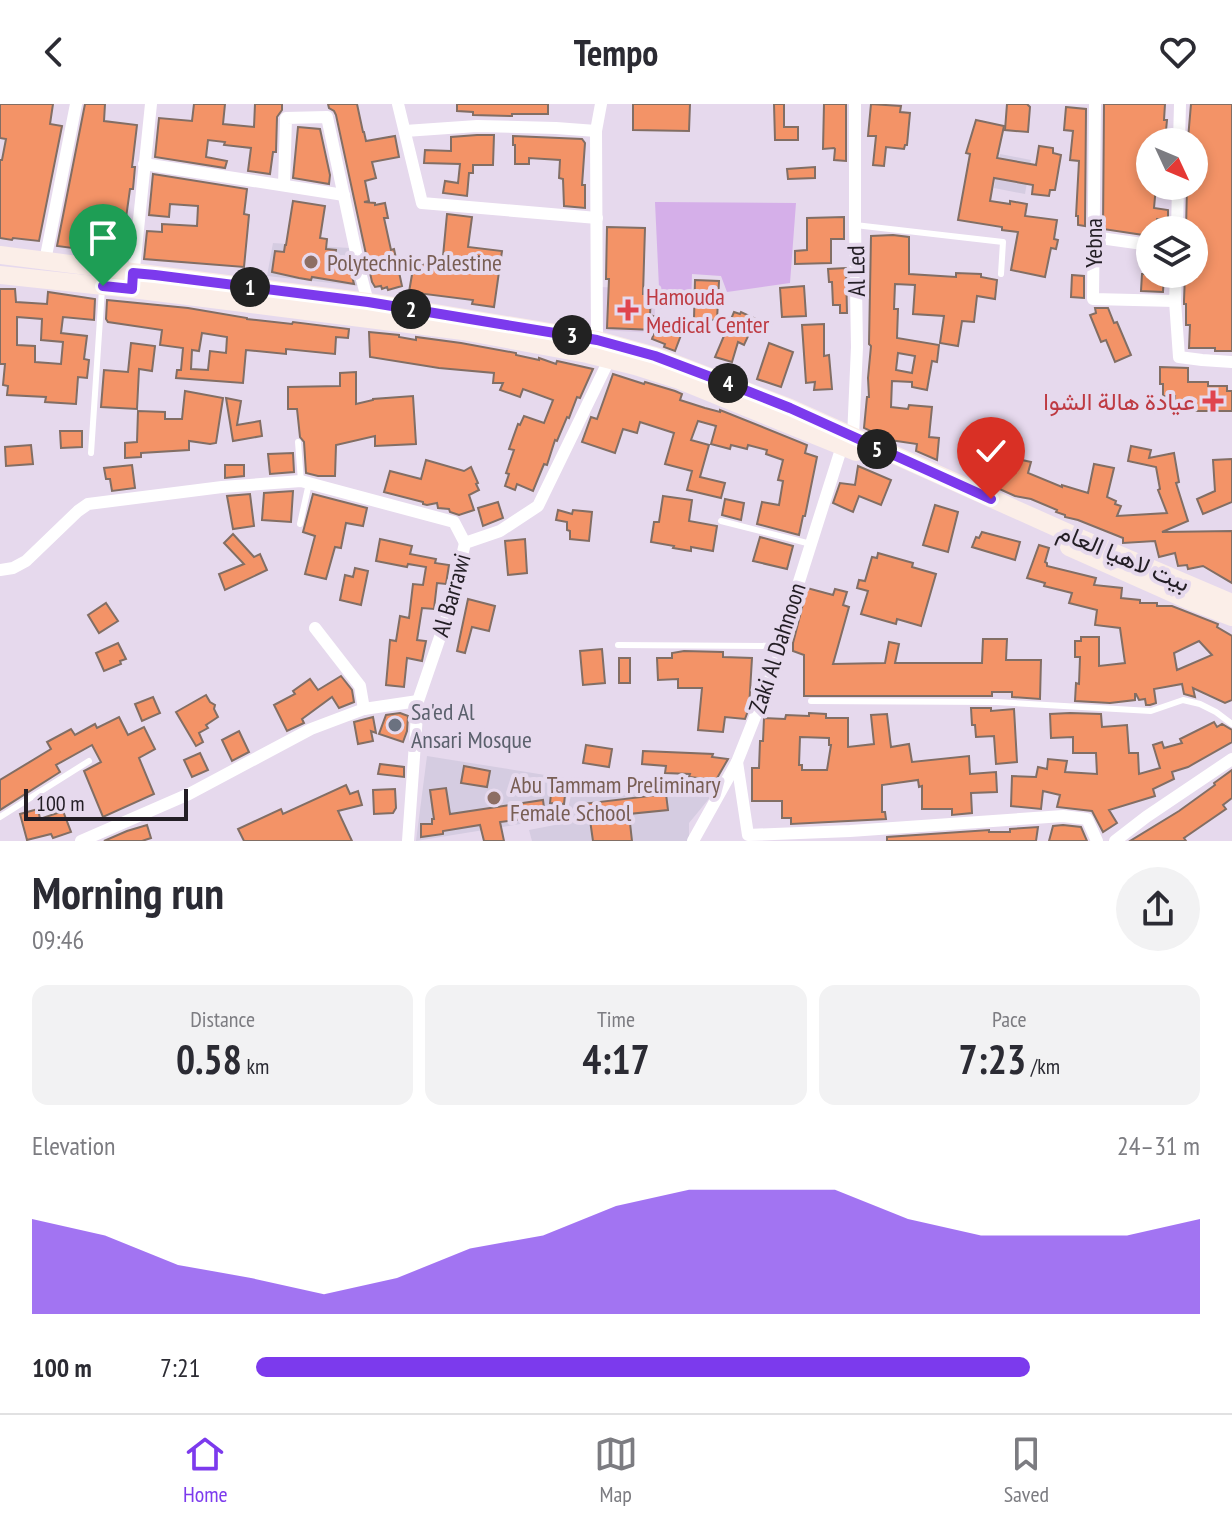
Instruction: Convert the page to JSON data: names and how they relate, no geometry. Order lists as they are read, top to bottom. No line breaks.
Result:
{"streets":{"main road":["بيت لاهيا العام"],"street":["Yebna","Al Led","Al Barrawi","Zaki Al Dahnoon"]},"crossings":[["Al Led","بيت لاهيا العام"],["Al Led","Zaki Al Dahnoon"],["بيت لاهيا العام","Al Barrawi"],["بيت لاهيا العام","Zaki Al Dahnoon"]],"places":{"other":["Polytechnic Palestine","Sa'ed Al Ansari Mosque","Abu Tammam Preliminary Female School"],"health":["Hamouda Medical Center","عيادة هالة الشوا"]},"scale_bar":"100 m","north":"bottom right","page":{"header":"Tempo","pins":["1","2","3","4","5"],"scale":"100 m","heading":["Morning run","09:46"],"stats":[["Distance","0.58 km"],["Time","4:17"],["Pace","7:23 /km"]],"chart":["Elevation","24–31 m"],"list":[{"name":"100 m","note":"7:21"}],"tabs":["Home","Map","Saved"]}}
